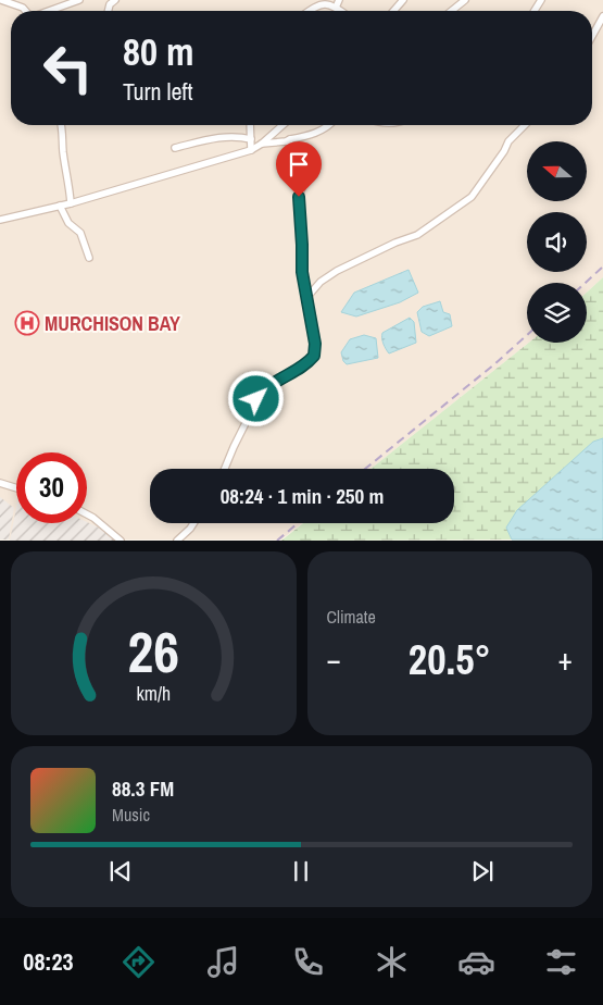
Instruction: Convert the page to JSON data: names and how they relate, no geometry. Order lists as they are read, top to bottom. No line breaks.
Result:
{"places":{"hospital":["MURCHISON BAY"]},"north":"left","page":{"turn":["80 m","Turn left"],"limit":"30","trip":"08:24 · 1 min · 250 m","tile":"Climate","heat":["−","20.5°","+"],"song":["88.3 FM","Music"],"tabs":"08:23","gauge":["26","km/h"]}}
